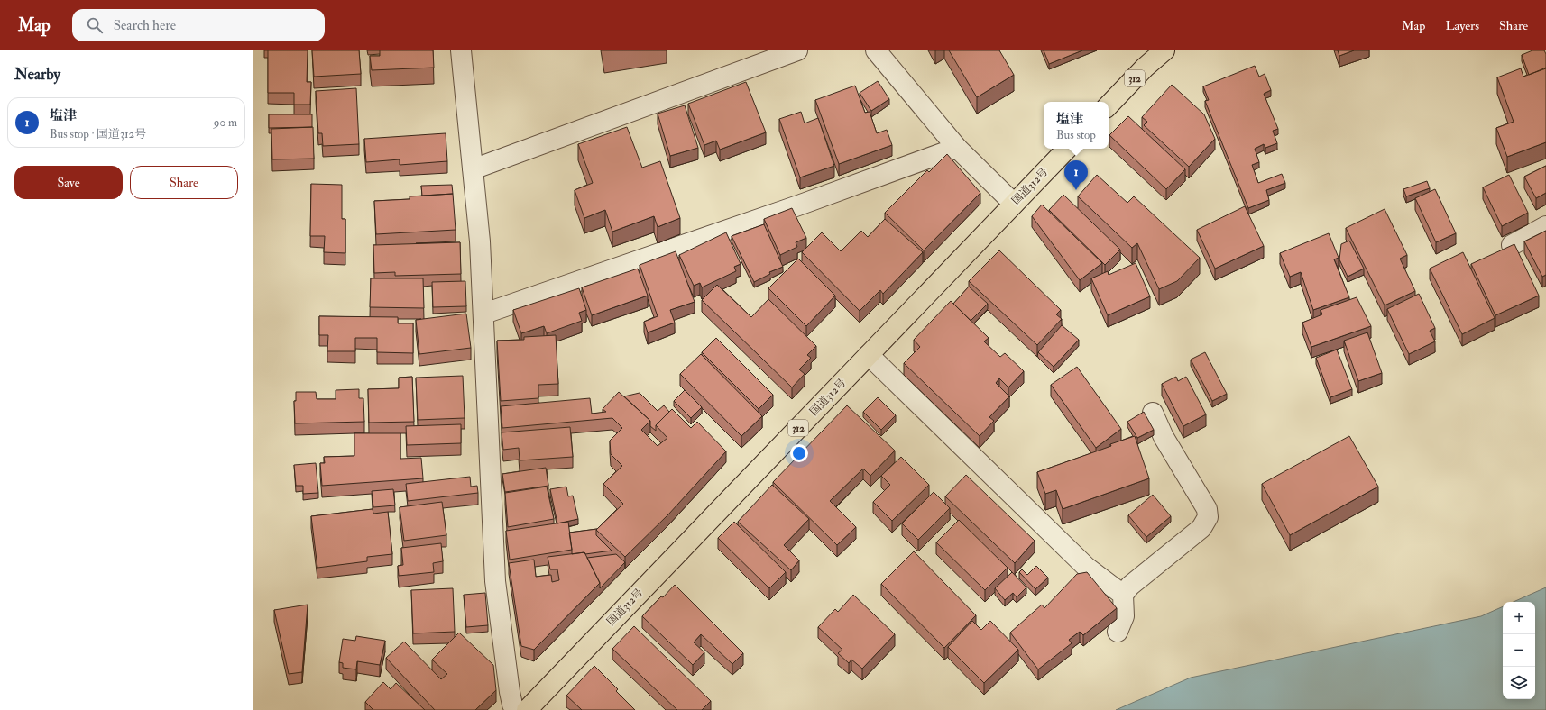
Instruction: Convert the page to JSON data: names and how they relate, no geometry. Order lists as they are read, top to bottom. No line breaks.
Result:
{"streets":{"highway":["312","国道312号"]},"page":{"header":"Map","search":"Search here","nav":["Map","Layers","Share"],"heading":"Nearby","list":[{"mark":"1","name":"塩津","note":"Bus stop · 国道312号","value":"90 m"}],"popup":["塩津","Bus stop"],"buttons":["Save","Share"],"pins":"1","map_buttons":["+","−"]}}
